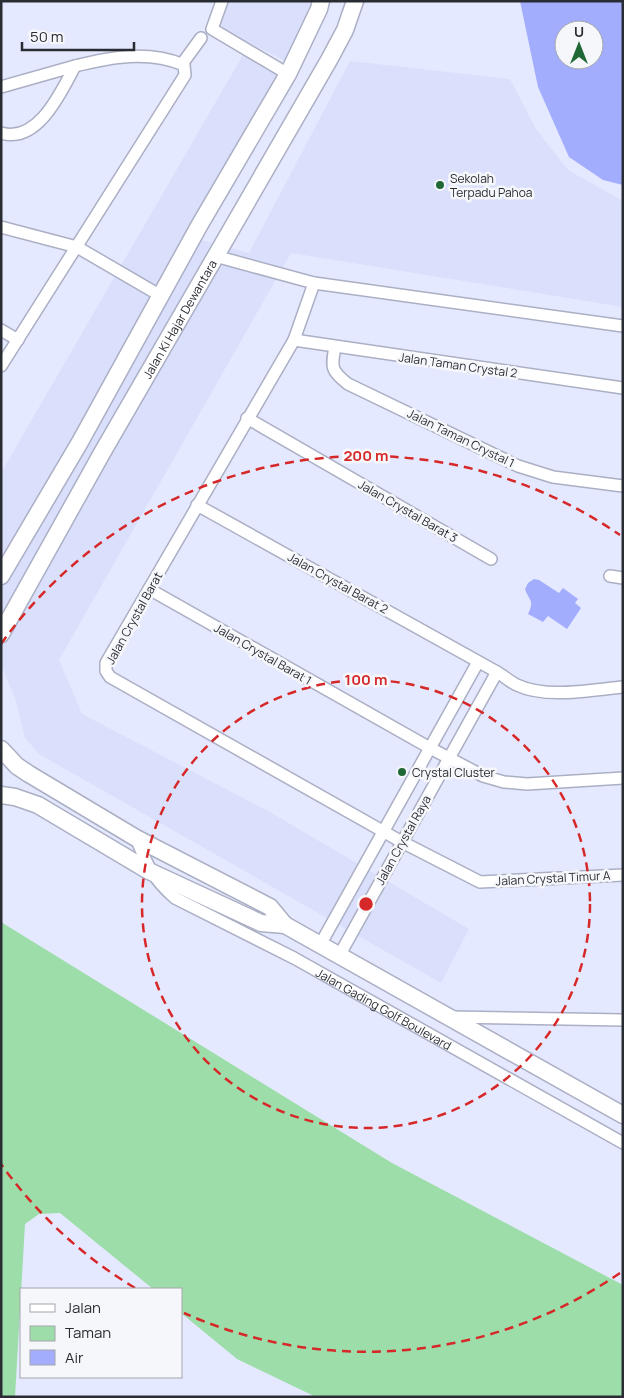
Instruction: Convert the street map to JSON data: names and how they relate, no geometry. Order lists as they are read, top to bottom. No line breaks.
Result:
{"streets":{"street":["Jalan Ki Hajar Dewantara","Jalan Taman Crystal 2","Jalan Taman Crystal 1","Jalan Crystal Barat 3","Jalan Crystal Barat 2","Jalan Crystal Barat","Jalan Crystal Barat 1","Jalan Crystal Raya","Jalan Crystal Timur A","Jalan Gading Golf Boulevard"]},"crossings":[["Jalan Taman Crystal 2","Jalan Taman Crystal 1"],["Jalan Taman Crystal 2","Jalan Crystal Barat"],["Jalan Crystal Barat 3","Jalan Crystal Barat"],["Jalan Crystal Barat 2","Jalan Crystal Barat"],["Jalan Crystal Barat 2","Jalan Crystal Raya"],["Jalan Crystal Barat","Jalan Crystal Barat 1"],["Jalan Crystal Barat","Jalan Crystal Raya"],["Jalan Crystal Barat","Jalan Crystal Timur A"],["Jalan Crystal Barat 1","Jalan Crystal Raya"],["Jalan Crystal Raya","Jalan Crystal Timur A"],["Jalan Crystal Raya","Jalan Gading Golf Boulevard"]],"places":["Sekolah Terpadu Pahoa","Crystal Cluster"],"legend":["Jalan","Taman","Air"],"scale_bar":"50 m","north":"top","rings":["200 m","100 m"]}
